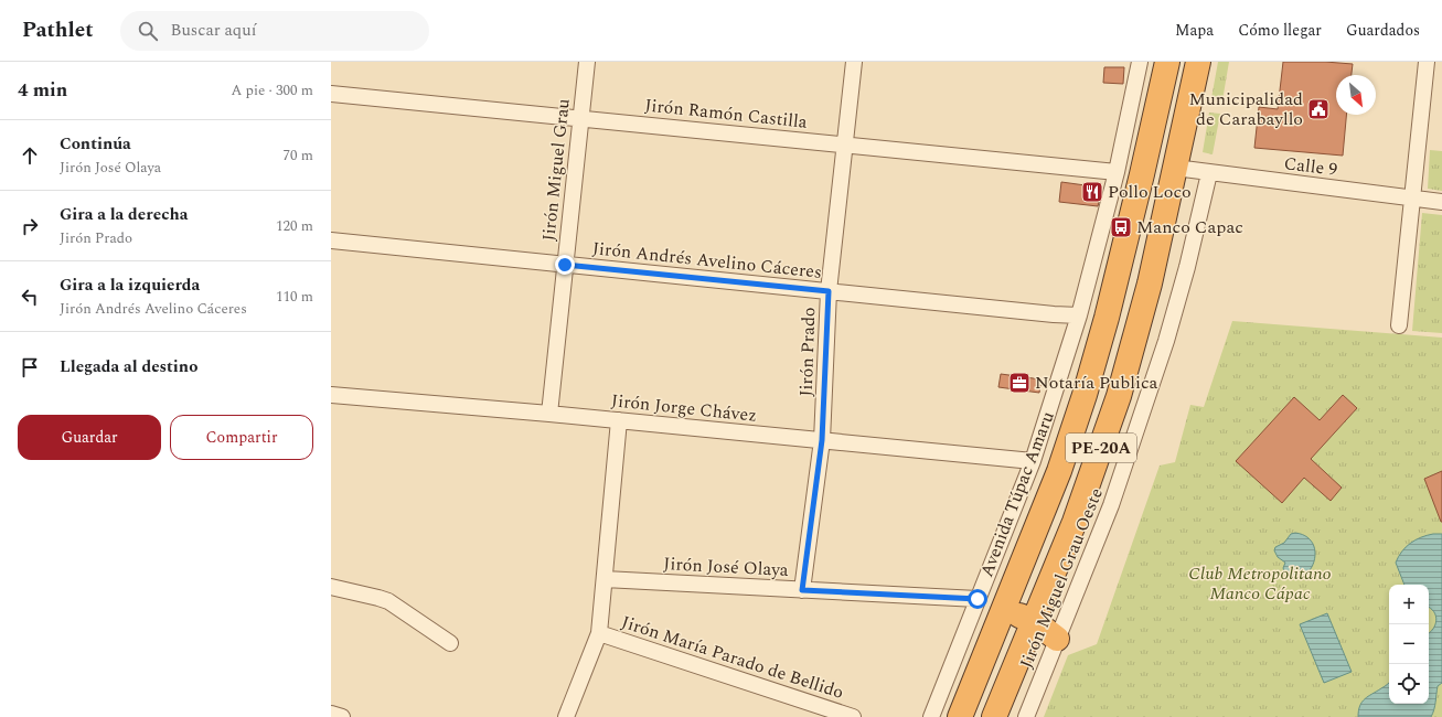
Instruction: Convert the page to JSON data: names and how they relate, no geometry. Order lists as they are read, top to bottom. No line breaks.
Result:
{"streets":{"highway":["PE-20A","Avenida Túpac Amaru"],"street":["Jirón Ramón Castilla","Calle 9","Jirón Miguel Grau","Jirón Andrés Avelino Cáceres","Jirón Prado","Jirón Jorge Chávez","Jirón José Olaya","Jirón Miguel Grau Oeste","Jirón María Parado de Bellido"]},"crossings":[["Jirón Ramón Castilla","Jirón Miguel Grau"],["Jirón Ramón Castilla","Jirón Prado"],["Jirón Ramón Castilla","Avenida Túpac Amaru"],["Calle 9","PE-20A"],["Calle 9","Jirón Miguel Grau Oeste"],["Jirón Miguel Grau","Jirón Andrés Avelino Cáceres"],["Jirón Miguel Grau","Jirón Jorge Chávez"],["Jirón Andrés Avelino Cáceres","Jirón Prado"],["Jirón Andrés Avelino Cáceres","Avenida Túpac Amaru"],["Jirón Prado","Jirón Jorge Chávez"],["Jirón Prado","Jirón José Olaya"],["Jirón Jorge Chávez","Avenida Túpac Amaru"],["Avenida Túpac Amaru","Jirón José Olaya"]],"parks":["Club Metropolitano Manco Cápac"],"places":{"public building":["Municipalidad de Carabayllo"],"restaurant":["Pollo Loco"],"bus stop":["Manco Capac"],"office":["Notaría Publica"]},"north":"bottom right","page":{"header":"Pathlet","search":"Buscar aquí","nav":["Mapa","Cómo llegar","Guardados"],"heading":["4 min","A pie · 300 m"],"list":[["Continúa","Jirón José Olaya","70 m"],["Gira a la derecha","Jirón Prado","120 m"],["Gira a la izquierda","Jirón Andrés Avelino Cáceres","110 m"],"Llegada al destino"],"buttons":["Guardar","Compartir"],"map_buttons":["+","−"]}}
